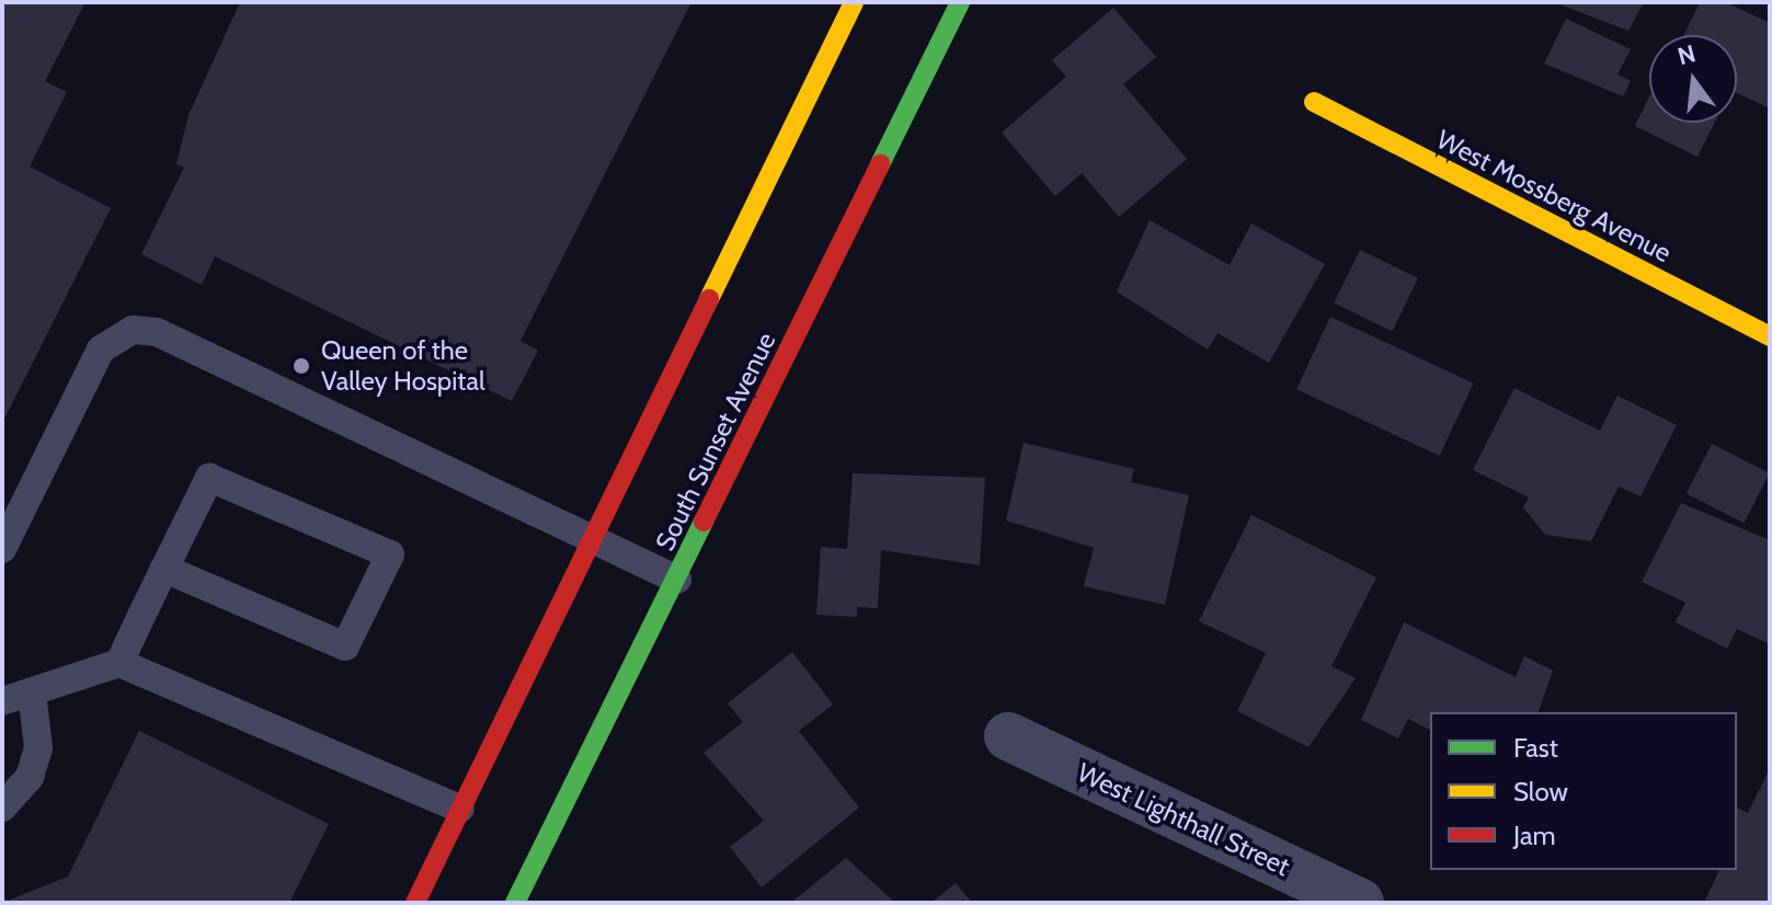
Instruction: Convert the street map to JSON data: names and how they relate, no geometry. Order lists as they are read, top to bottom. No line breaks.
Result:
{"streets":{"main road":["West Mossberg Avenue","South Sunset Avenue"],"street":["West Lighthall Street"]},"places":["Queen of the Valley Hospital"],"legend":["Fast","Slow","Jam"],"north":"top"}
